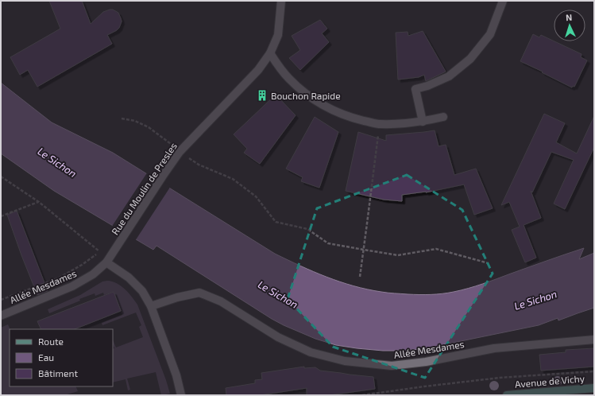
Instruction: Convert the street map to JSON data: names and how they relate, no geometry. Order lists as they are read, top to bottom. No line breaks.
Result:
{"streets":{"main road":["Avenue de Vichy"],"street":["Rue du Moulin de Presles","Allée Mesdames"]},"crossings":[["Rue du Moulin de Presles","Allée Mesdames"]],"water":["Le Sichon"],"places":{"building":["Bouchon Rapide"]},"legend":["Route","Eau","Bâtiment"],"north":"top"}
